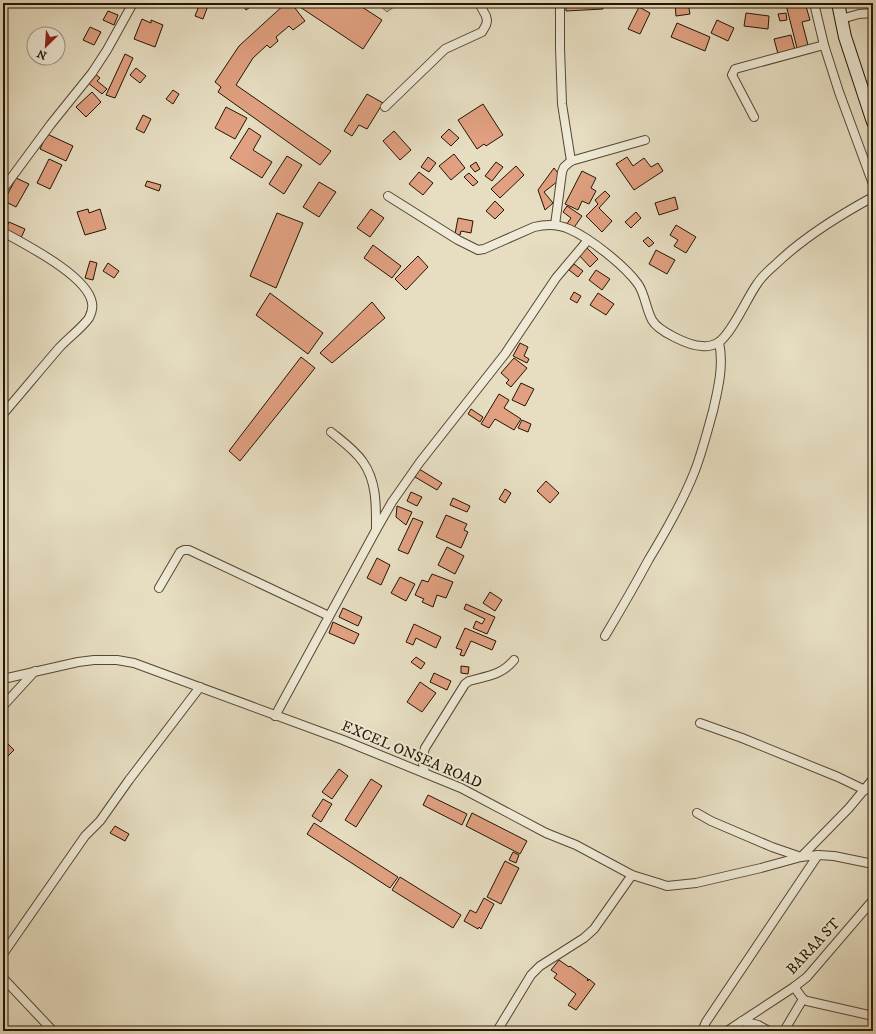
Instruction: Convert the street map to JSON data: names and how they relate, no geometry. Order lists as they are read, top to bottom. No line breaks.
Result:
{"streets":{"street":["EXCEL ONSEA ROAD","BARAA ST"]},"north":"bottom left"}
